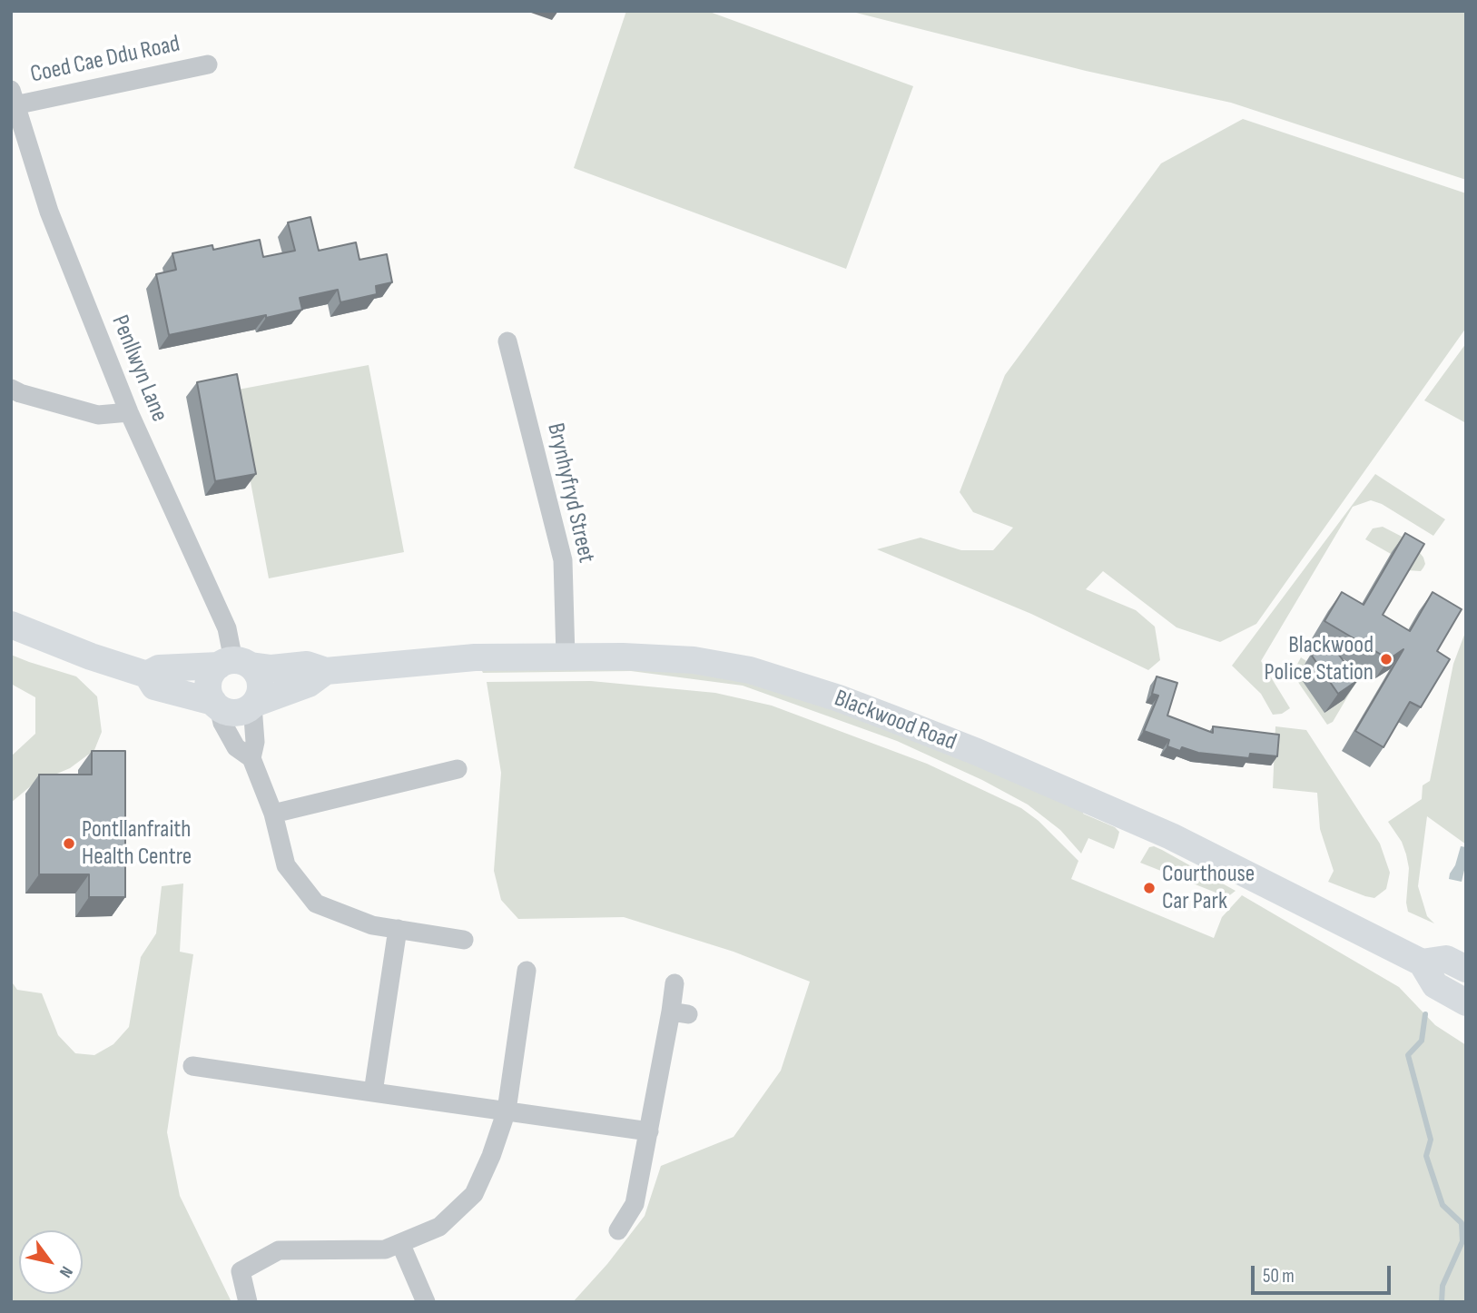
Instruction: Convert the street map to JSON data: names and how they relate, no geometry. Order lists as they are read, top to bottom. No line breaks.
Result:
{"streets":{"main road":["Blackwood Road"],"street":["Coed Cae Ddu Road","Penllwyn Lane","Brynhyfryd Street"]},"crossings":[["Coed Cae Ddu Road","Penllwyn Lane"],["Penllwyn Lane","Blackwood Road"],["Brynhyfryd Street","Blackwood Road"]],"places":["Blackwood Police Station","Pontllanfraith Health Centre","Courthouse Car Park"],"scale_bar":"50 m","north":"bottom right"}
